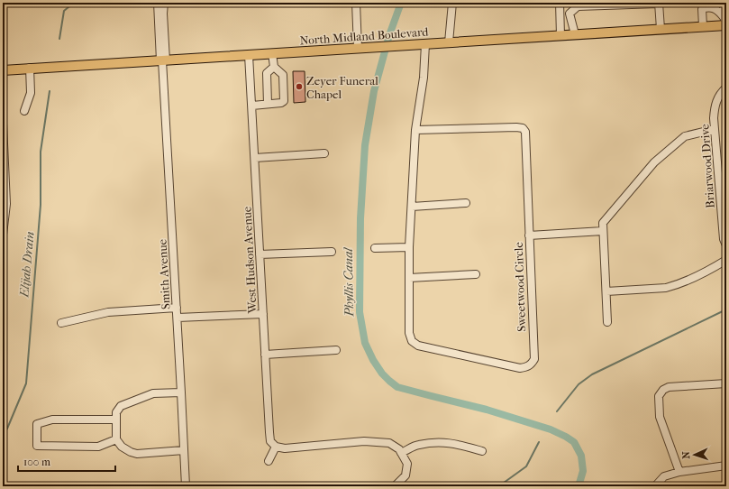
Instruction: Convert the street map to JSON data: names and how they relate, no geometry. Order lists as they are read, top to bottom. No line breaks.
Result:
{"streets":{"main road":["North Midland Boulevard"],"street":["Briarwood Drive","West Hudson Avenue","Smith Avenue","Sweetwood Circle"]},"crossings":[["North Midland Boulevard","West Hudson Avenue"],["North Midland Boulevard","Smith Avenue"],["North Midland Boulevard","Sweetwood Circle"]],"water":["Elijah Drain","Phyllis Canal"],"places":["Zeyer Funeral Chapel"],"scale_bar":"100 m","north":"left"}
